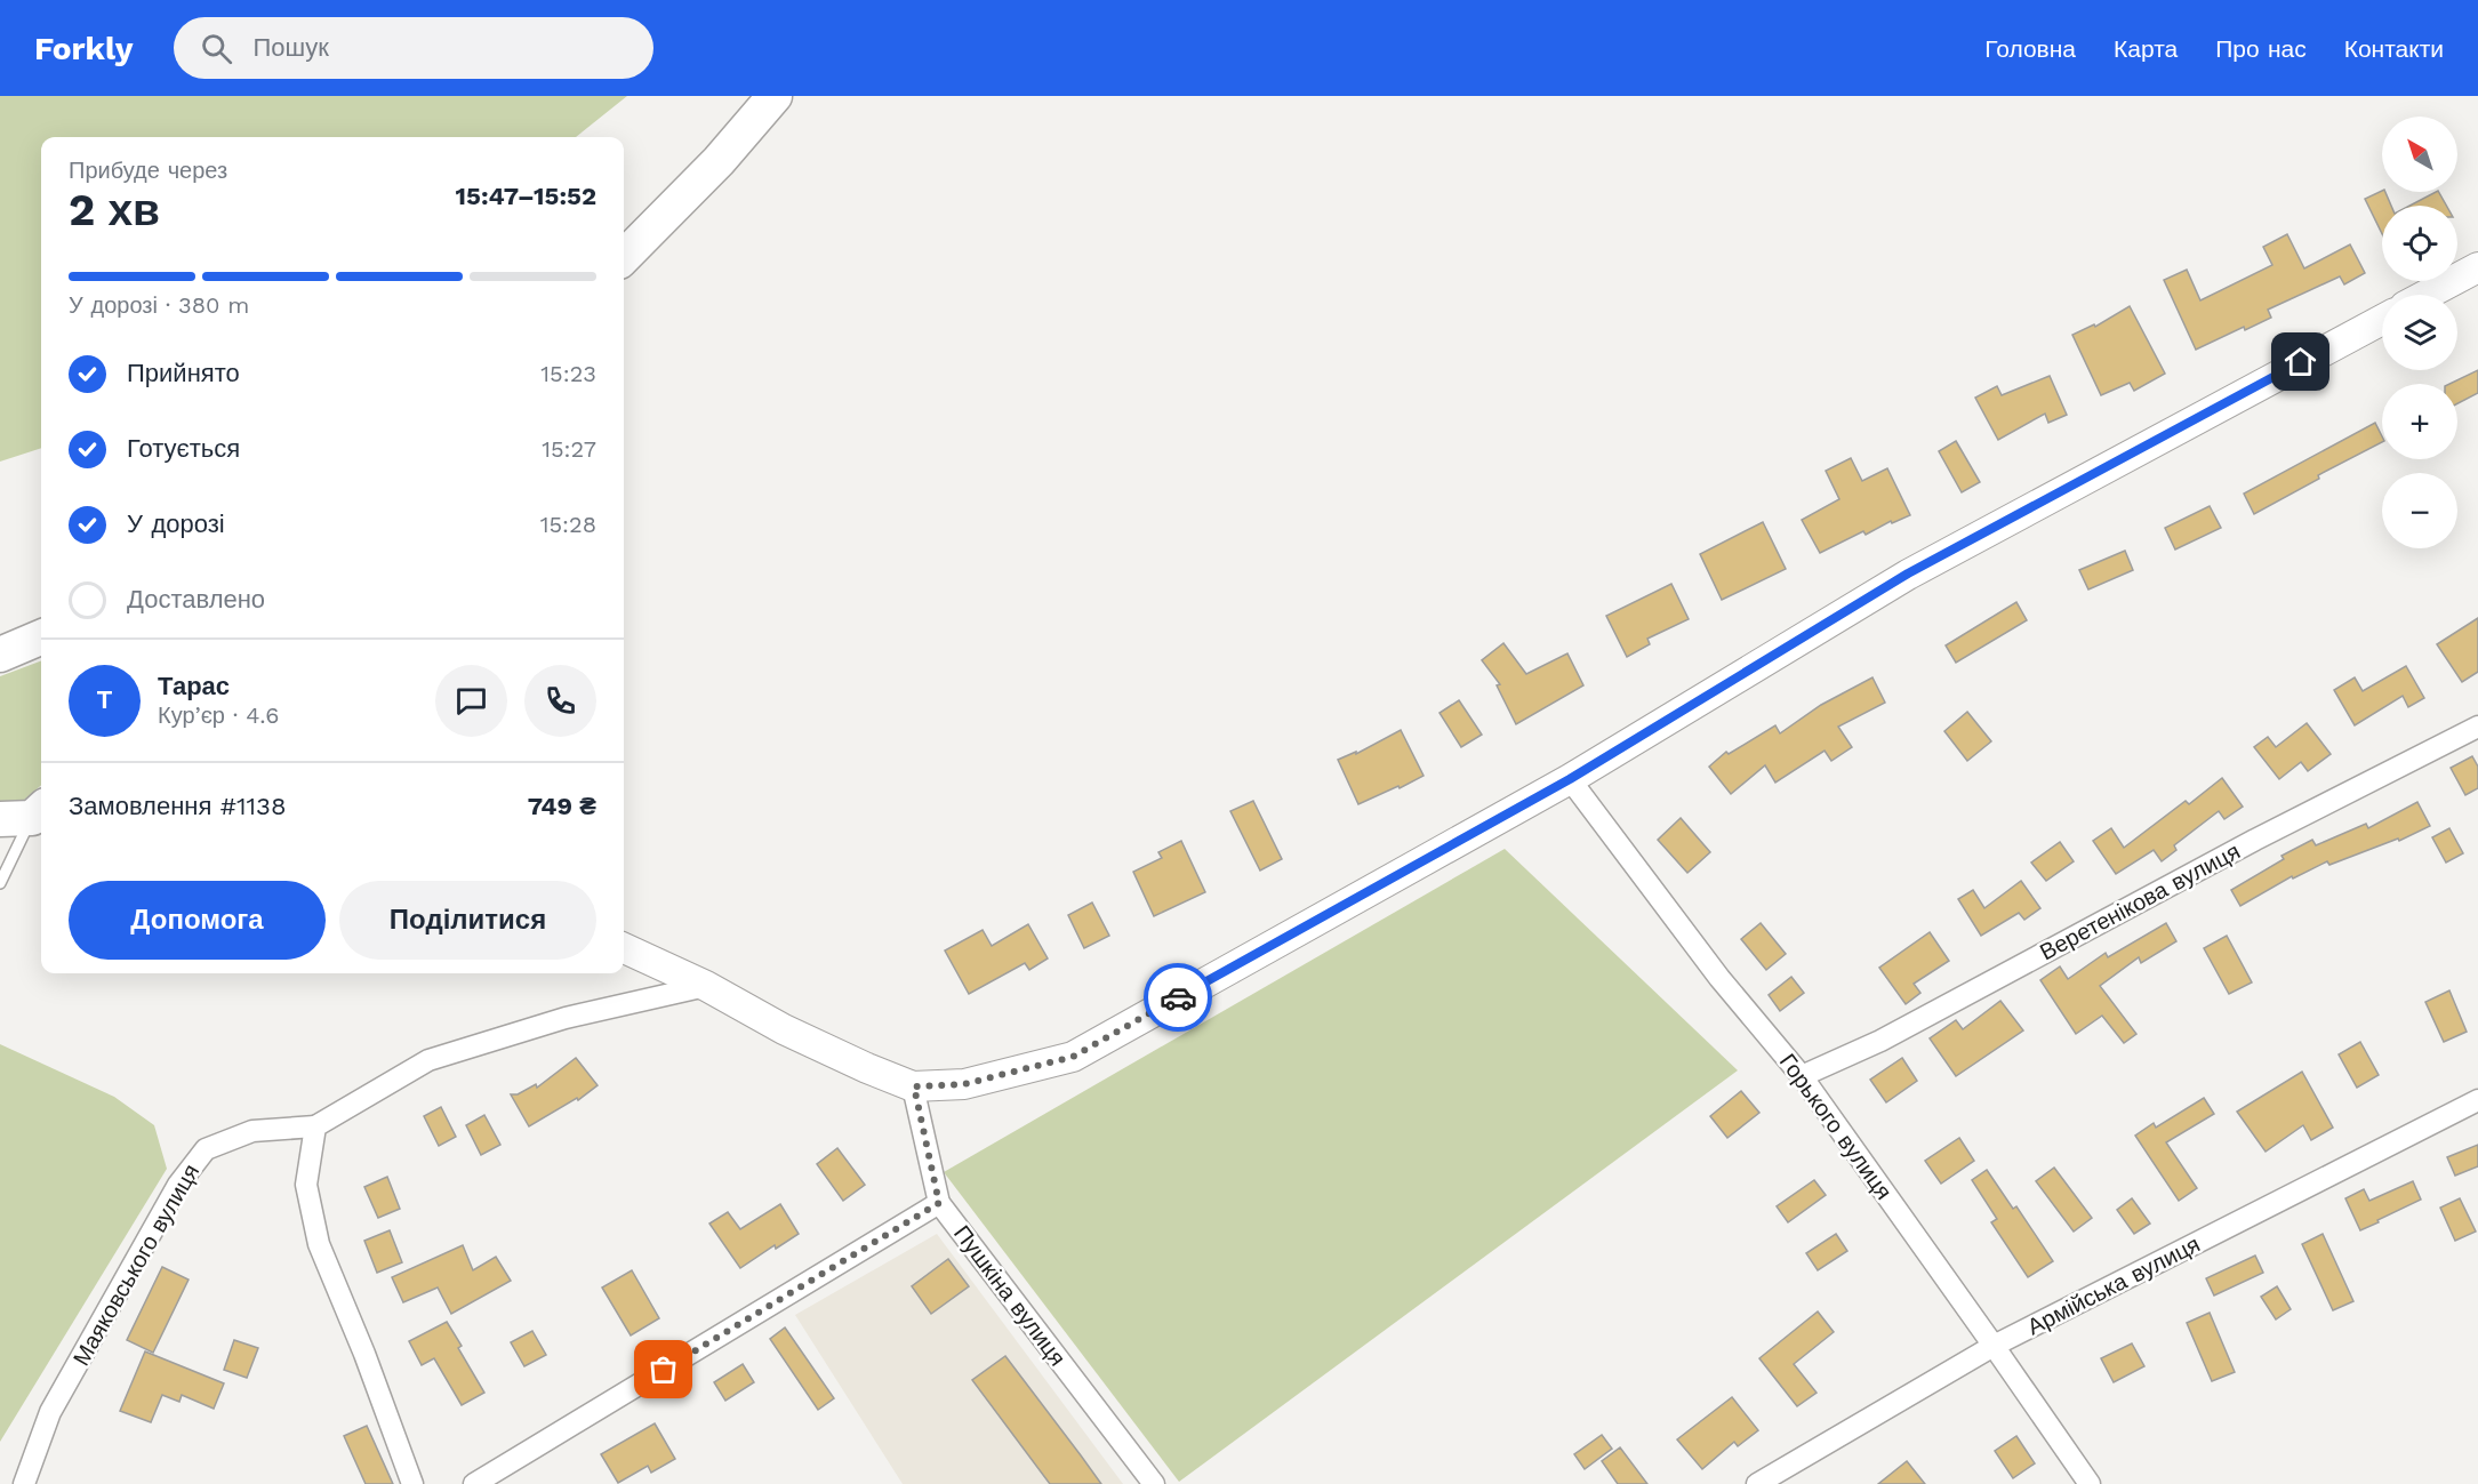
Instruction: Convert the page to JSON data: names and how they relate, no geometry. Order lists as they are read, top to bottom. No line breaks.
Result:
{"streets":{"street":["Веретенікова вулиця","Горького вулиця","Маяковського вулиця","Армійська вулиця","Пушкіна вулиця"]},"crossings":[["Веретенікова вулиця","Горького вулиця"],["Горького вулиця","Армійська вулиця"]],"north":"top left","page":{"header":"Forkly","search":"Пошук","nav":["Головна","Карта","Про нас","Контакти"],"map_buttons":["+","−"],"heading":["2 хв","Прибуде через","15:47–15:52"],"panel":["Тарас","Кур’єр · 4.6","Замовлення #1138","749 ₴"],"bar":"У дорозі · 380 m","list":[["Прийнято","15:23"],["Готується","15:27"],["У дорозі","15:28"],"Доставлено"],"round":"Т","buttons":["Допомога","Поділитися"]}}
